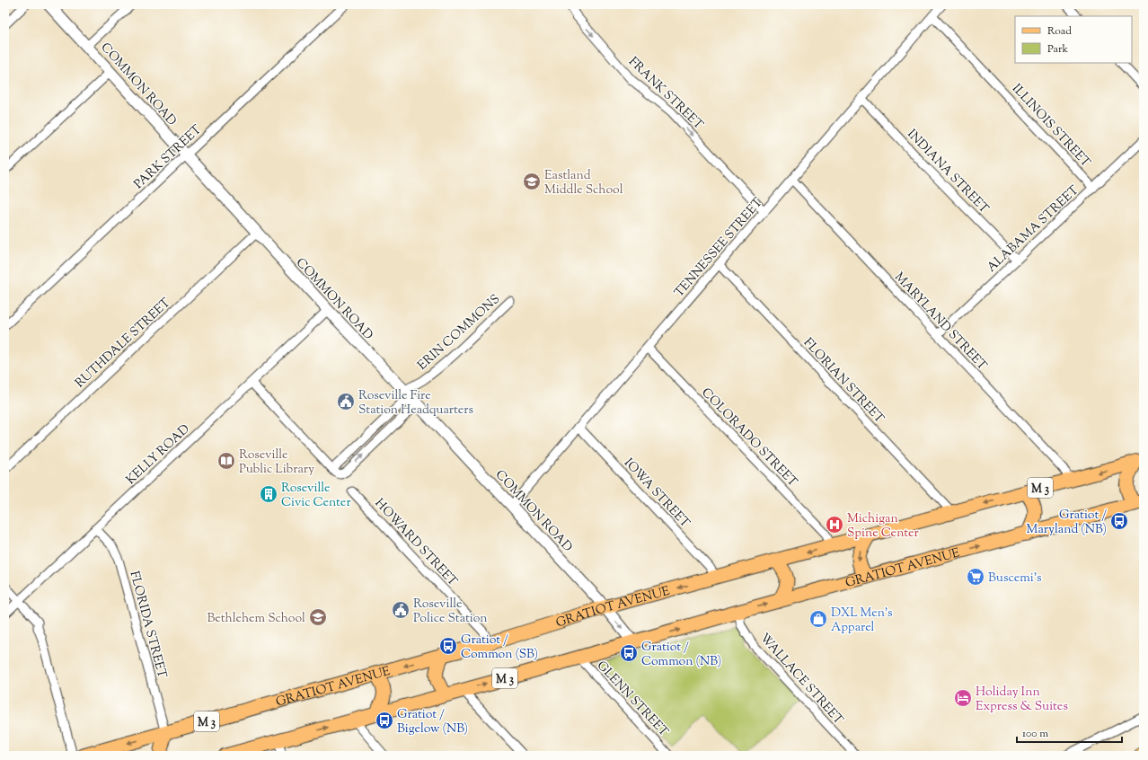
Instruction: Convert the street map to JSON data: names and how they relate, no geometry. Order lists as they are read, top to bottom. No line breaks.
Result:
{"streets":{"main road":["M 3","GRATIOT AVENUE"],"street":["COMMON ROAD","FRANK STREET","ILLINOIS STREET","PARK STREET","INDIANA STREET","ALABAMA STREET","TENNESSEE STREET","MARYLAND STREET","ERIN COMMONS","RUTHDALE STREET","FLORIAN STREET","COLORADO STREET","KELLY ROAD","IOWA STREET","HOWARD STREET","FLORIDA STREET","WALLACE STREET","GLENN STREET"]},"crossings":[["COMMON ROAD","PARK STREET"],["COMMON ROAD","TENNESSEE STREET"],["COMMON ROAD","ERIN COMMONS"],["COMMON ROAD","RUTHDALE STREET"],["COMMON ROAD","KELLY ROAD"],["COMMON ROAD","GRATIOT AVENUE"],["FRANK STREET","TENNESSEE STREET"],["ILLINOIS STREET","ALABAMA STREET"],["ILLINOIS STREET","TENNESSEE STREET"],["INDIANA STREET","ALABAMA STREET"],["INDIANA STREET","TENNESSEE STREET"],["ALABAMA STREET","MARYLAND STREET"],["TENNESSEE STREET","MARYLAND STREET"],["TENNESSEE STREET","FLORIAN STREET"],["TENNESSEE STREET","COLORADO STREET"],["TENNESSEE STREET","IOWA STREET"],["MARYLAND STREET","GRATIOT AVENUE"],["FLORIAN STREET","GRATIOT AVENUE"],["COLORADO STREET","GRATIOT AVENUE"],["KELLY ROAD","FLORIDA STREET"],["IOWA STREET","GRATIOT AVENUE"],["HOWARD STREET","GRATIOT AVENUE"],["GRATIOT AVENUE","FLORIDA STREET"],["GRATIOT AVENUE","WALLACE STREET"],["GRATIOT AVENUE","GLENN STREET"]],"one_way":["FRANK STREET"],"places":{"school or university":["Eastland Middle School","Bethlehem School"],"public building":["Roseville Fire Station Headquarters","Roseville Police Station"],"library":["Roseville Public Library"],"building":["Roseville Civic Center"],"bus stop":["Gratiot / Maryland (NB)","Gratiot / Common (SB)","Gratiot / Common (NB)","Gratiot / Bigelow (NB)"],"hospital":["Michigan Spine Center"],"supermarket":["Buscemi's"],"shop":["DXL Men's Apparel"],"hotel":["Holiday Inn Express & Suites"]},"legend":["Road","Park"],"scale_bar":"100 m"}
